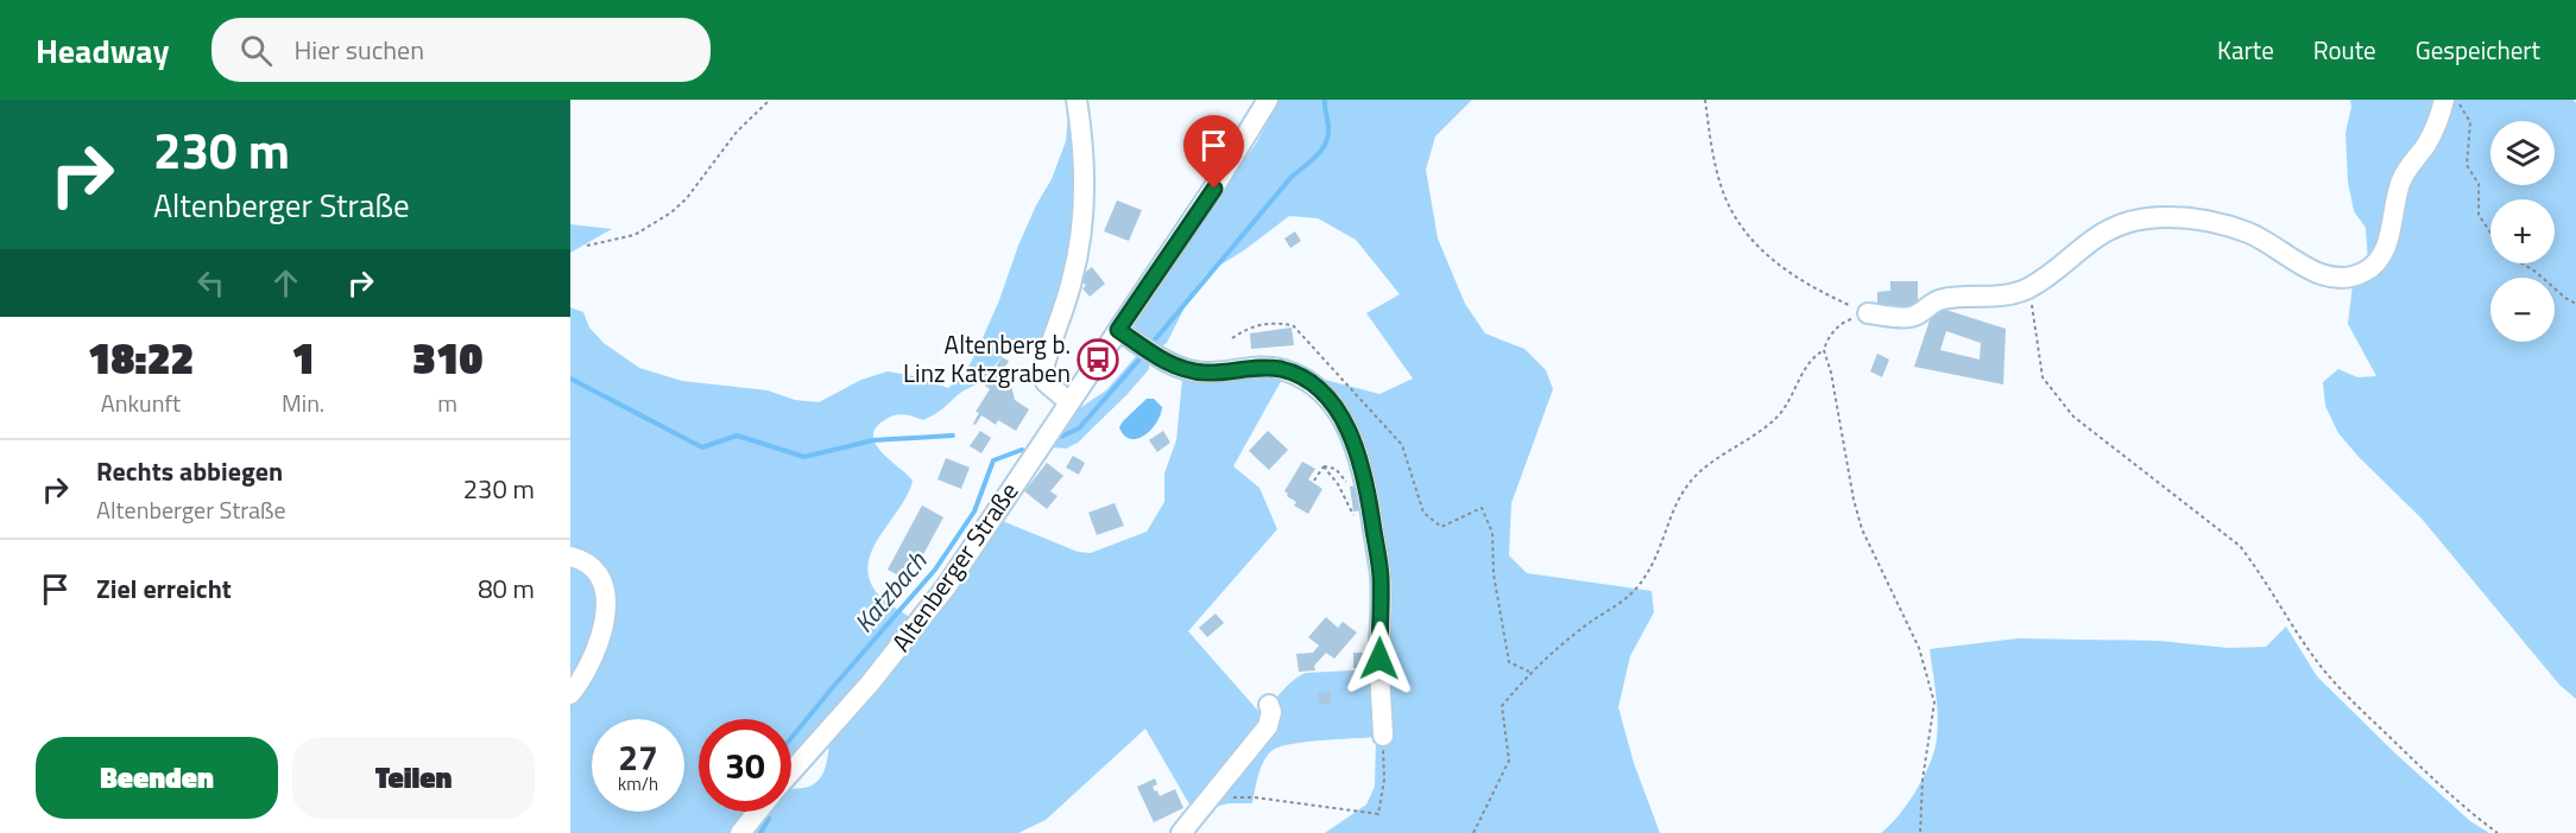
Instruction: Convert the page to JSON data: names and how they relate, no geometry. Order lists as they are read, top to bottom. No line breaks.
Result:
{"streets":{"street":["Altenberger Straße"]},"water":["Katzbach"],"places":{"bus stop":["Altenberg b. Linz Katzgraben"]},"page":{"header":"Headway","search":"Hier suchen","nav":["Karte","Route","Gespeichert"],"turn":["230 m","Altenberger Straße"],"map_buttons":["+","−"],"eta":["18:22","Ankunft","1","Min.","310","m"],"list":[{"name":"Rechts abbiegen","note":"Altenberger Straße","value":"230 m"},{"name":"Ziel erreicht","value":"80 m"}],"speed":"27 km/h","limit":"30","buttons":["Beenden","Teilen"]}}
